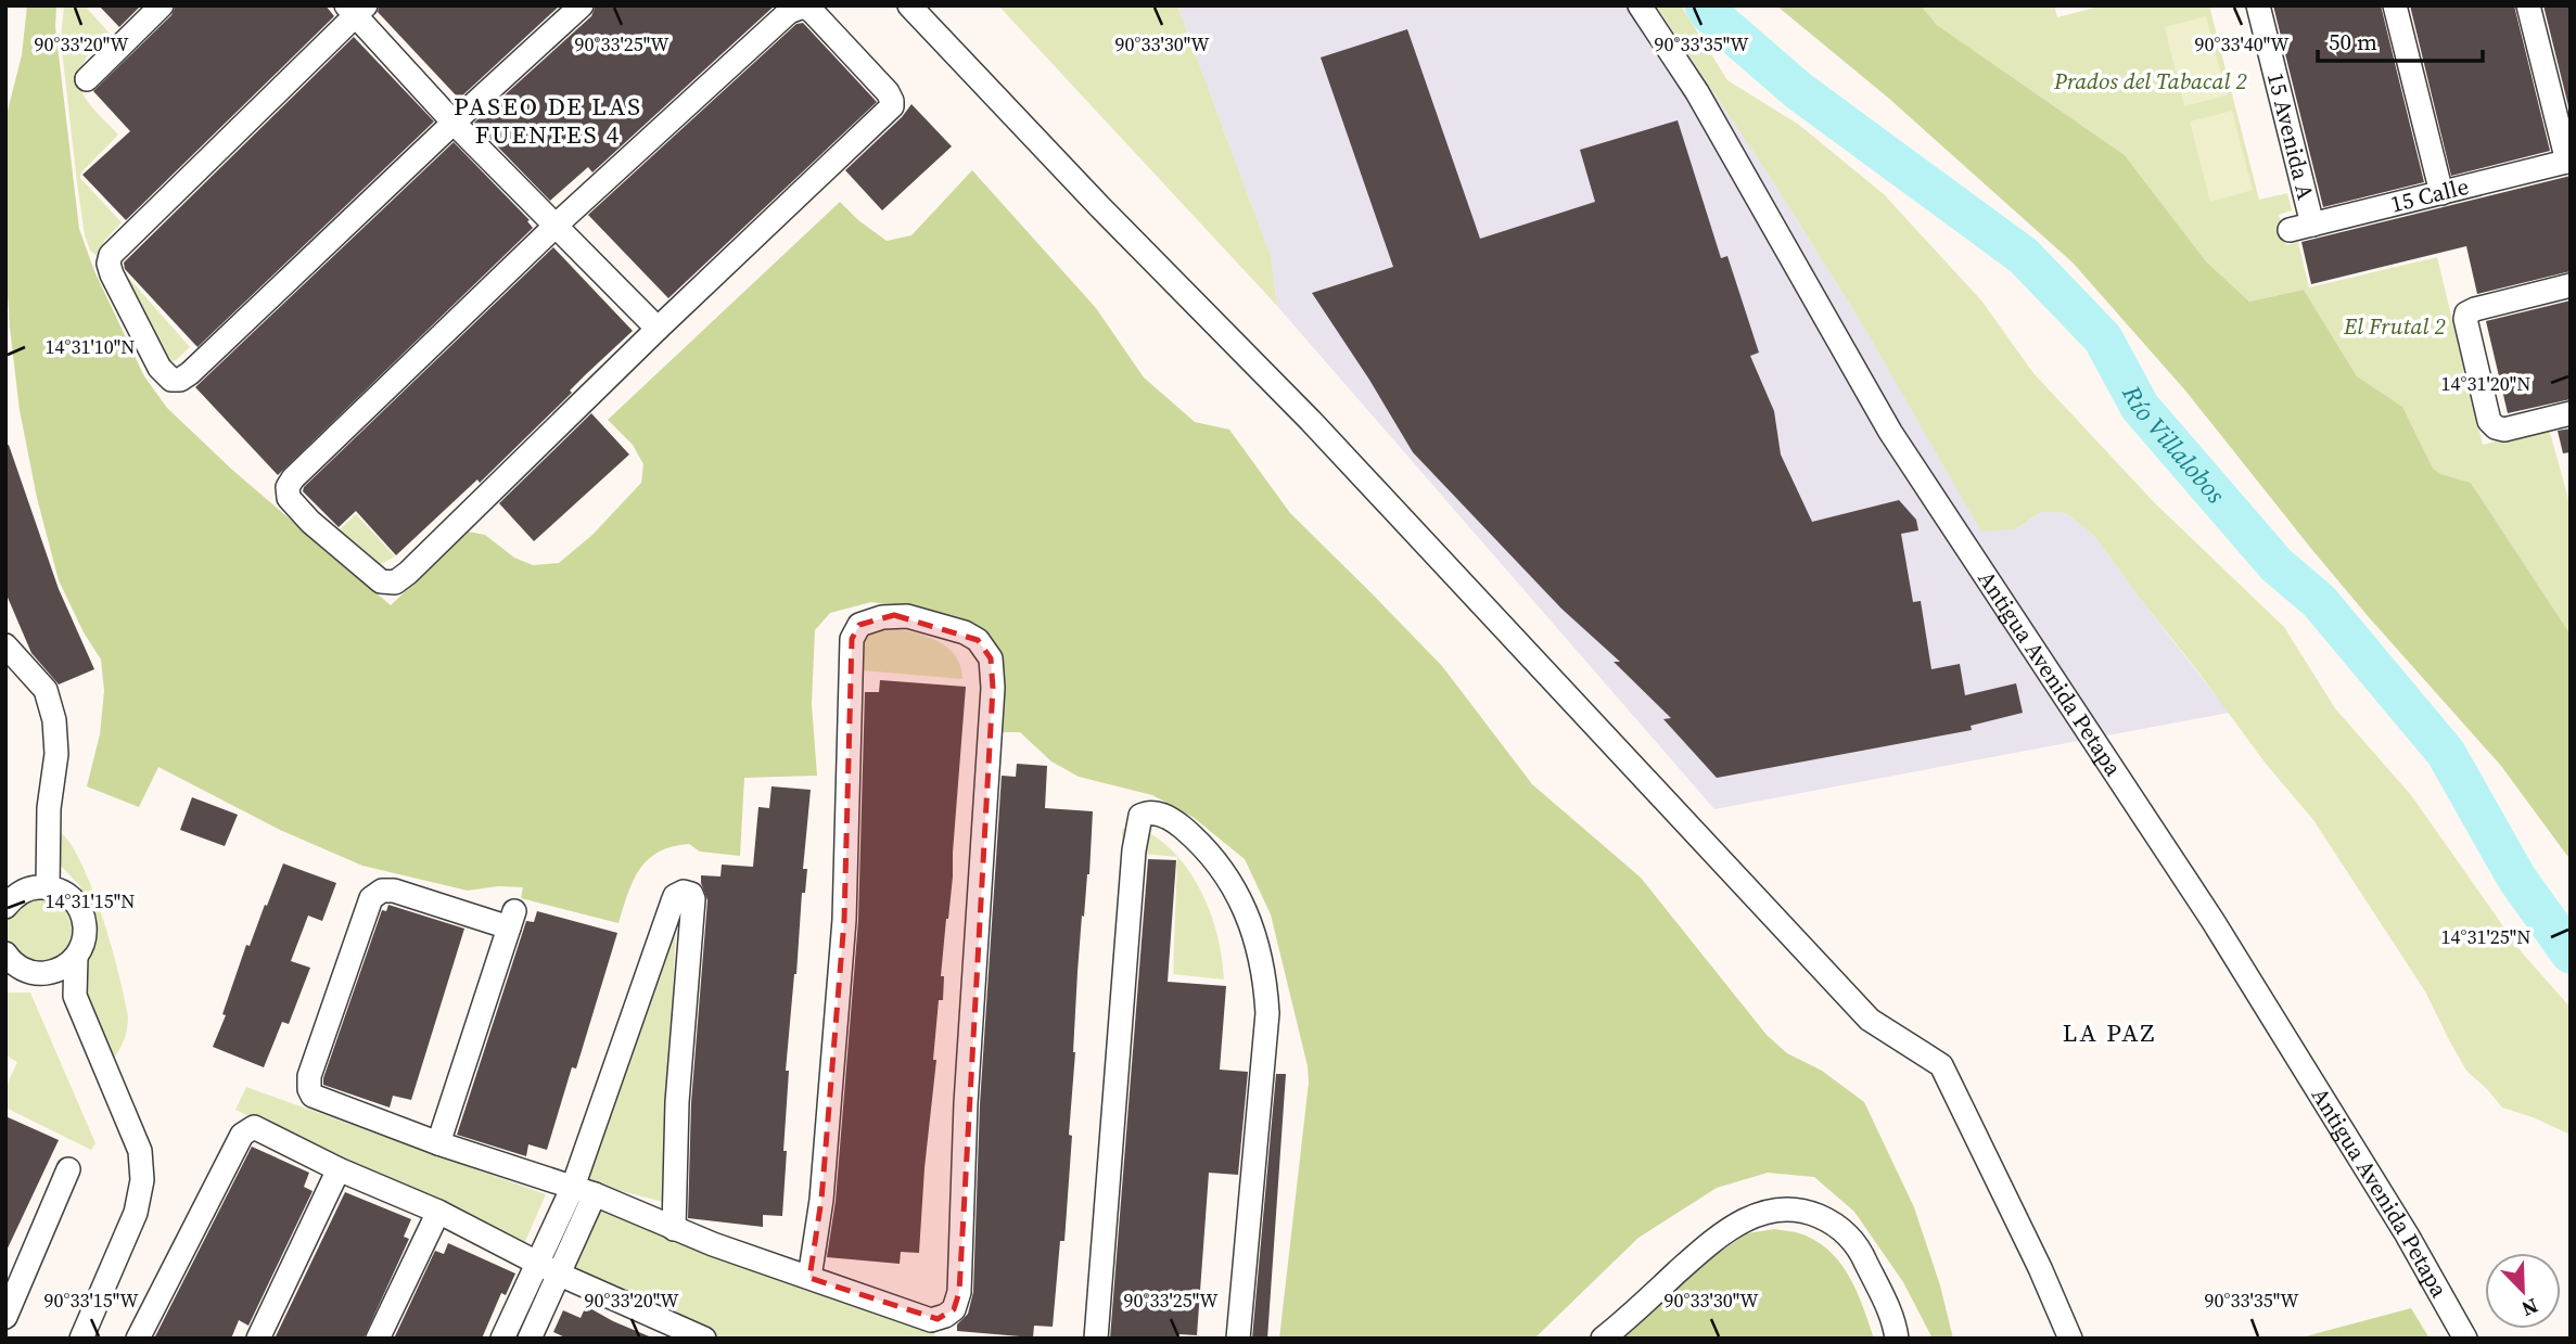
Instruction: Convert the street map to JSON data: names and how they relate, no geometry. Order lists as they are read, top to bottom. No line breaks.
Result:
{"streets":{"street":["15 Avenida A","15 Calle","Antigua Avenida Petapa"]},"crossings":[["15 Avenida A","15 Calle"]],"districts":["PASEO DE LAS FUENTES 4","LA PAZ"],"water":["Río Villalobos"],"parks":["Prados del Tabacal 2","El Frutal 2"],"scale_bar":"50 m","north":"bottom right","coordinates":["90°33'20\"W","90°33'25\"W","90°33'30\"W","90°33'35\"W","90°33'40\"W","14°31'10\"N","14°31'20\"N","14°31'15\"N","14°31'25\"N","90°33'15\"W"]}
